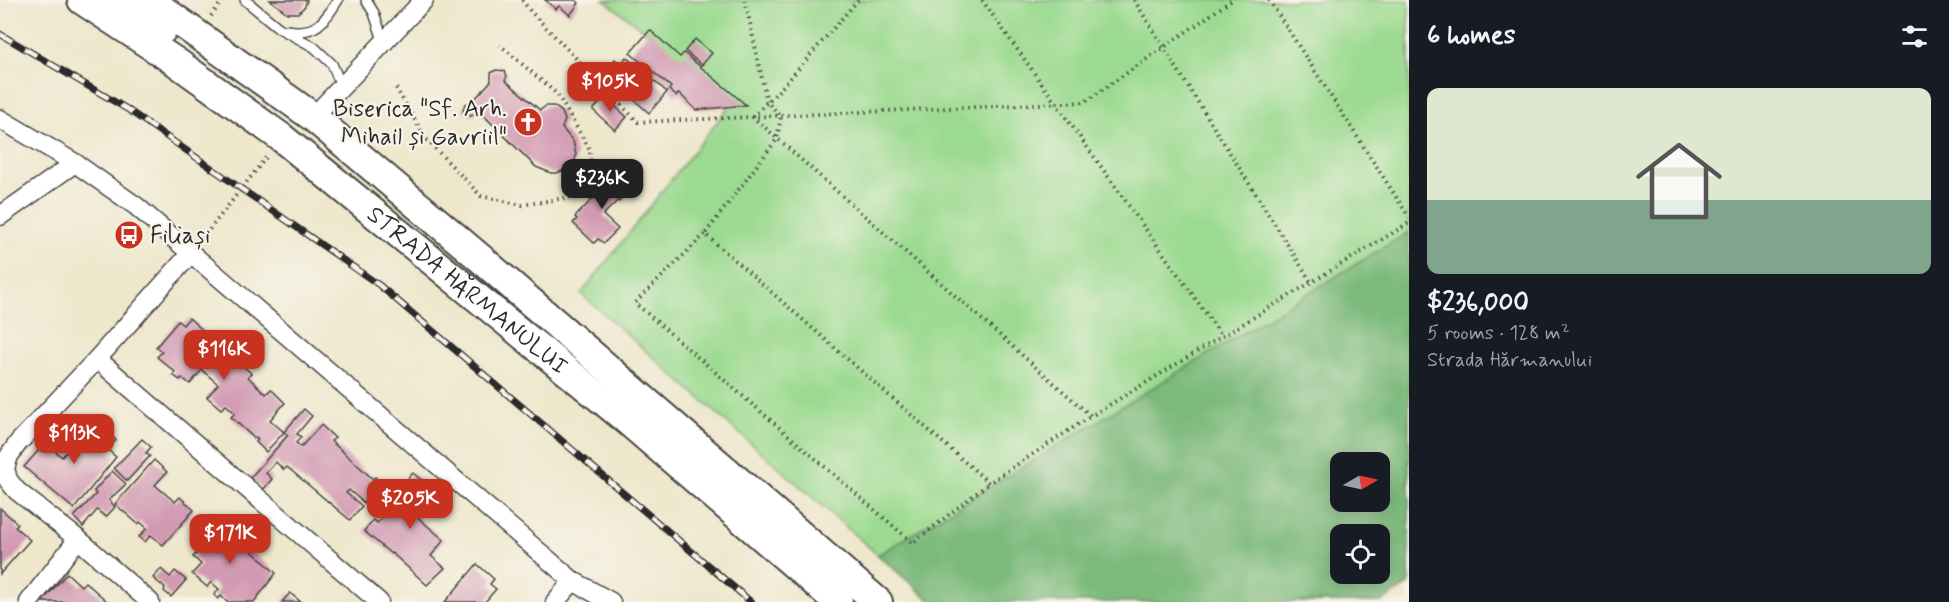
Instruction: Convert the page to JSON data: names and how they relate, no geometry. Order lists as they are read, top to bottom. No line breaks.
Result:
{"streets":{"main road":["STRADA HĂRMANULUI"]},"places":{"church":["Biserica \"Sf. Arh. Mihail și Gavriil\""],"bus stop":["Filiași"]},"north":"right","page":{"heading":"6 homes","price":["$105K","$236K","$116K","$113K","$205K","$171K"],"list":[{"name":"$236,000","note":"5 rooms · 128 m² · Strada Hărmanului"}]}}
